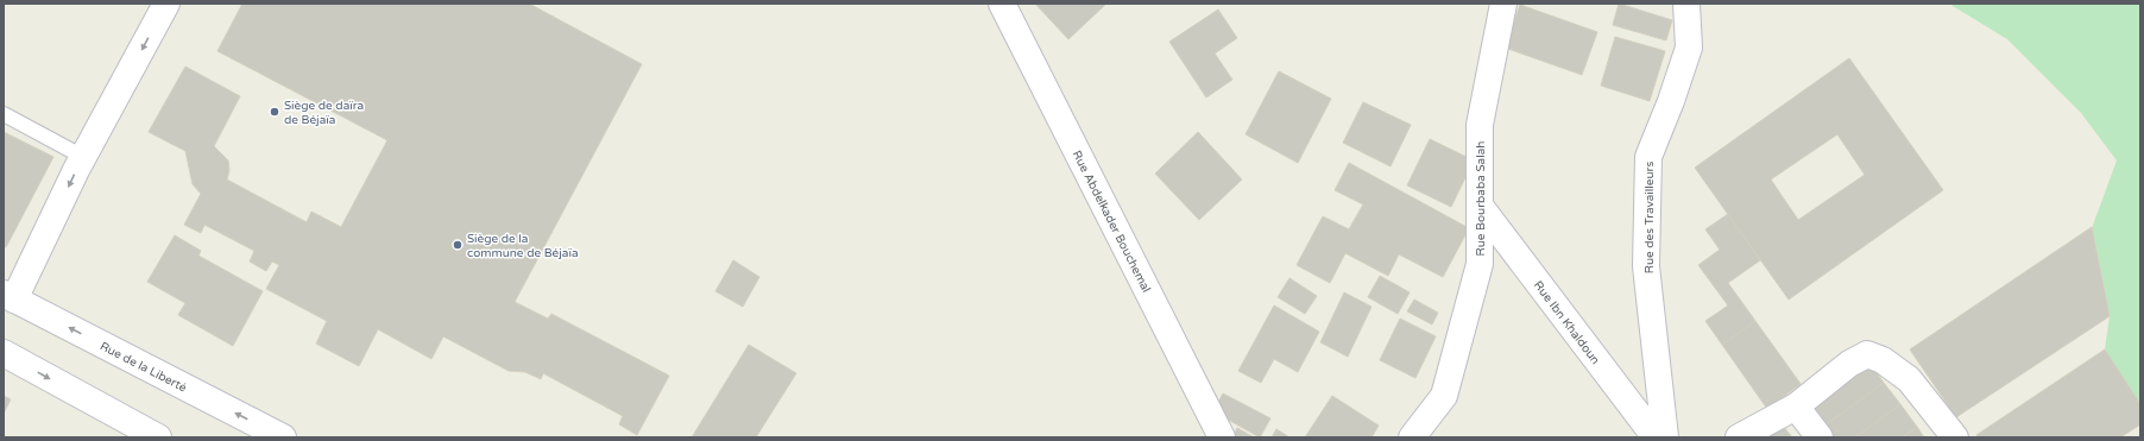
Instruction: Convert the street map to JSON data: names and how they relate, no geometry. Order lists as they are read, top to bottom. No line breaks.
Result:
{"streets":{"street":["Rue Bourbaba Salah","Rue des Travailleurs","Rue Abdelkader Bouchemal","Rue Ibn Khaldoun","Rue de la Liberté"]},"crossings":[["Rue Bourbaba Salah","Rue Ibn Khaldoun"]],"places":["Siège de daïra de Béjaïa","Siège de la commune de Béjaïa"]}
